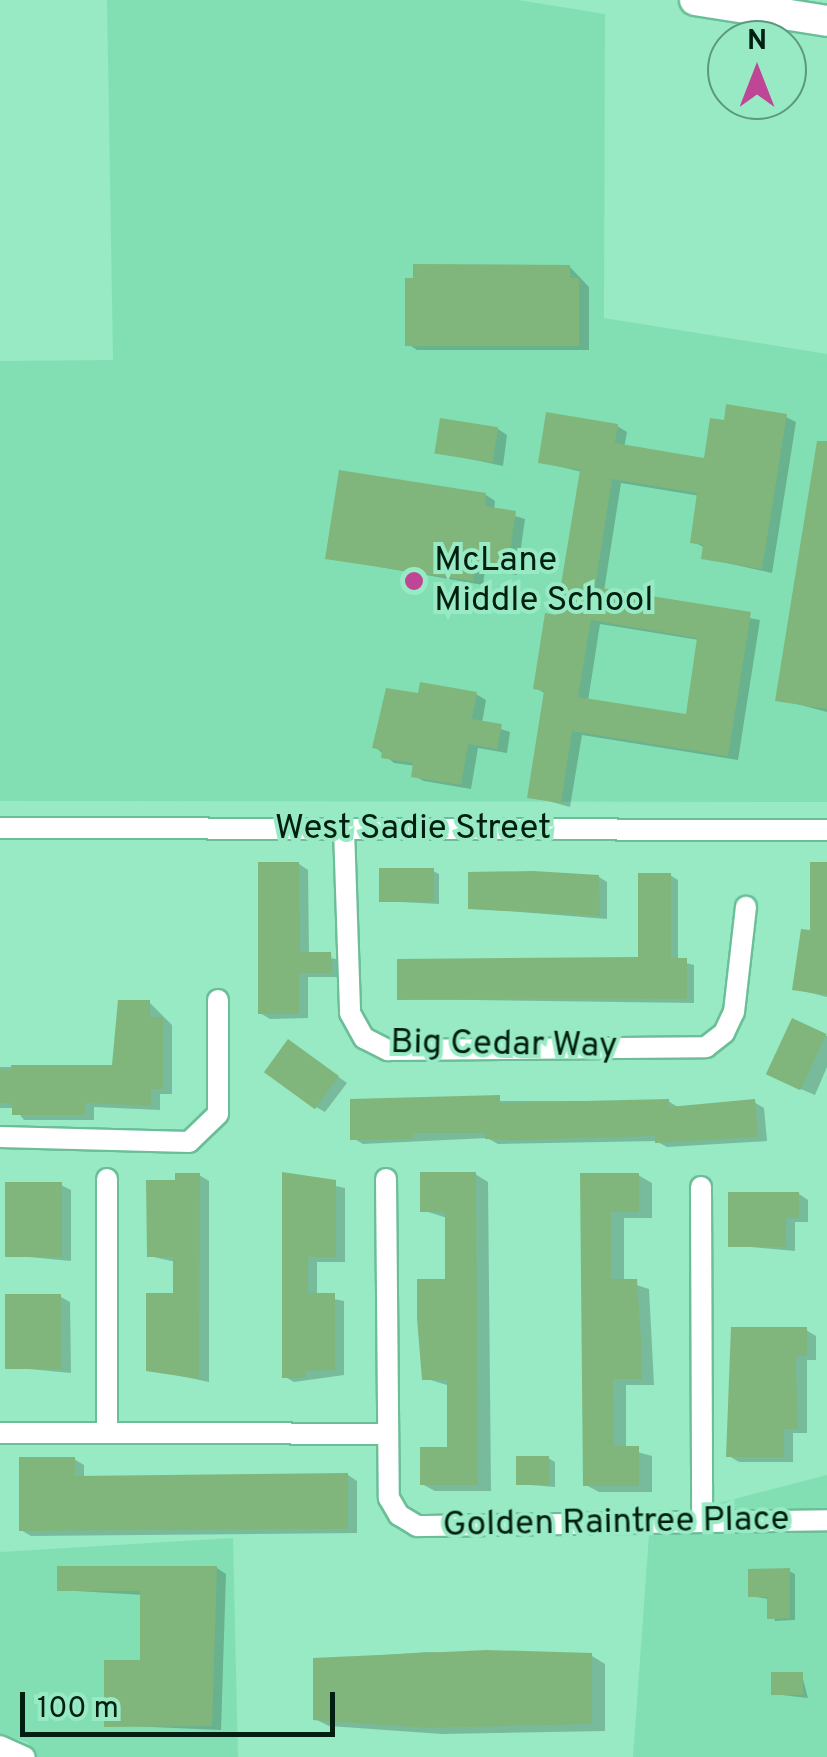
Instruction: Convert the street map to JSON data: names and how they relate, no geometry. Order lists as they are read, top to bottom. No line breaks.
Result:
{"streets":{"street":["West Sadie Street","Big Cedar Way","Golden Raintree Place"]},"crossings":[["West Sadie Street","Big Cedar Way"]],"places":["McLane Middle School"],"scale_bar":"100 m","north":"top"}
